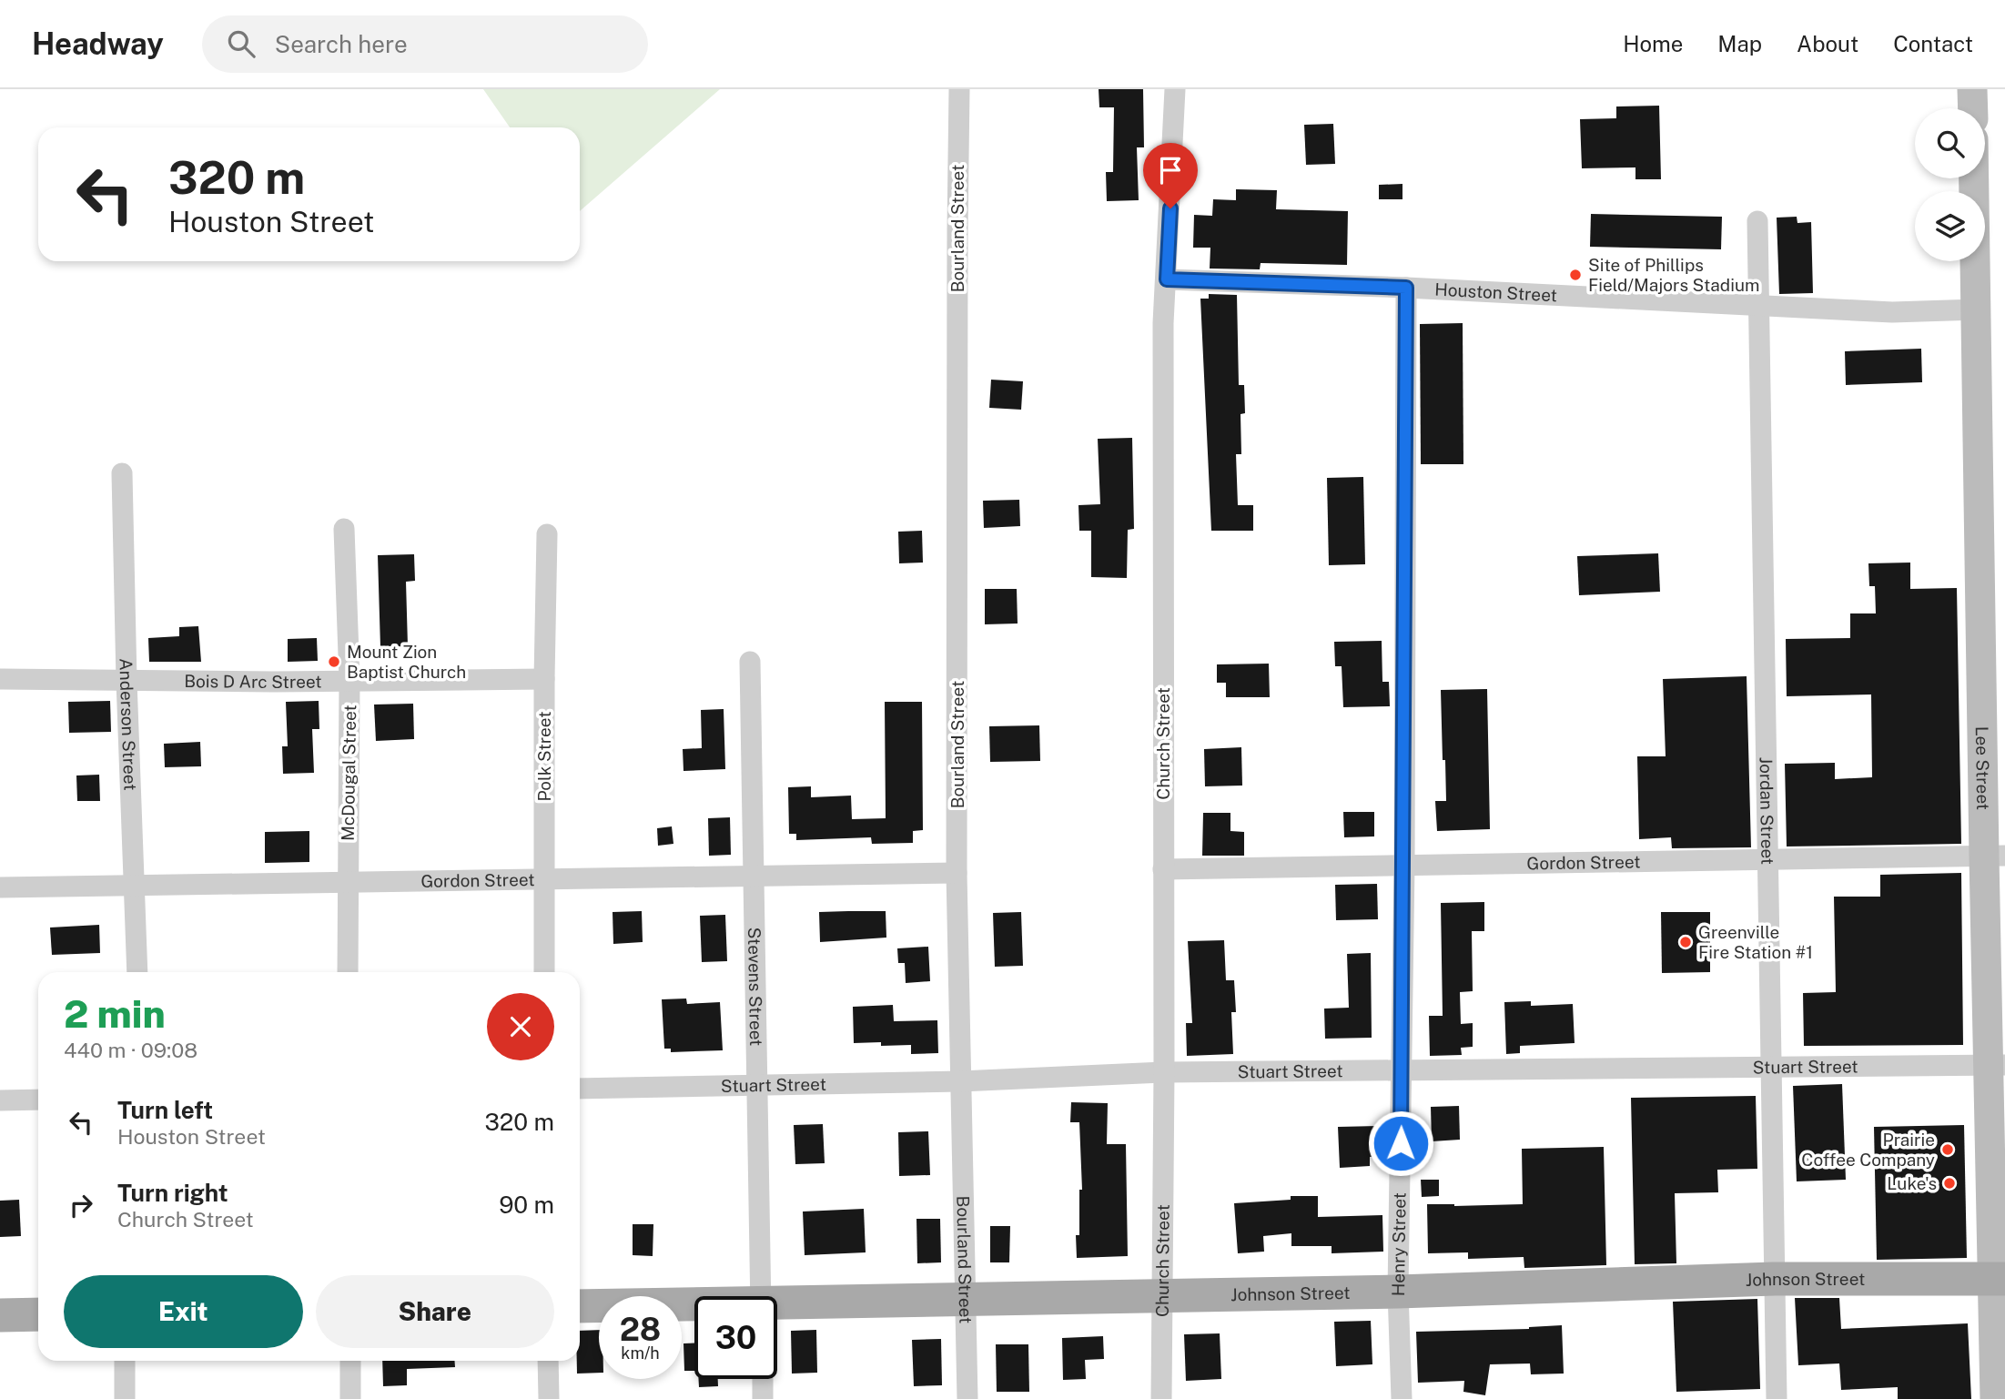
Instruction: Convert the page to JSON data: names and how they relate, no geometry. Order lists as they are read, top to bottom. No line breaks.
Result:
{"streets":{"main road":["Lee Street","Johnson Street"],"street":["Bourland Street","Houston Street","Bois D Arc Street","Anderson Street","Church Street","Polk Street","McDougal Street","Jordan Street","Gordon Street","Stevens Street","Stuart Street","Henry Street"]},"crossings":[["Bourland Street","Gordon Street"],["Bourland Street","Stuart Street"],["Bourland Street","Johnson Street"],["Houston Street","Church Street"],["Houston Street","Lee Street"],["Houston Street","Jordan Street"],["Houston Street","Henry Street"],["Bois D Arc Street","Anderson Street"],["Bois D Arc Street","Polk Street"],["Bois D Arc Street","McDougal Street"],["Anderson Street","Gordon Street"],["Church Street","Gordon Street"],["Church Street","Stuart Street"],["Church Street","Johnson Street"],["Polk Street","Gordon Street"],["Lee Street","Gordon Street"],["Lee Street","Stuart Street"],["Lee Street","Johnson Street"],["McDougal Street","Gordon Street"],["Jordan Street","Gordon Street"],["Jordan Street","Stuart Street"],["Jordan Street","Johnson Street"],["Gordon Street","Stevens Street"],["Gordon Street","Henry Street"],["Stevens Street","Stuart Street"],["Stuart Street","Henry Street"],["Henry Street","Johnson Street"]],"places":["Site of Phillips Field/Majors Stadium","Mount Zion Baptist Church","Greenville Fire Station #1","Prairie Coffee Company","Luke's"],"page":{"header":"Headway","search":"Search here","nav":["Home","Map","About","Contact"],"turn":["320 m","Houston Street"],"heading":["2 min","440 m · 09:08"],"list":[{"name":"Turn left","note":"Houston Street","value":"320 m"},{"name":"Turn right","note":"Church Street","value":"90 m"}],"buttons":["Exit","Share"],"speed":"28 km/h","limit":"30"}}
